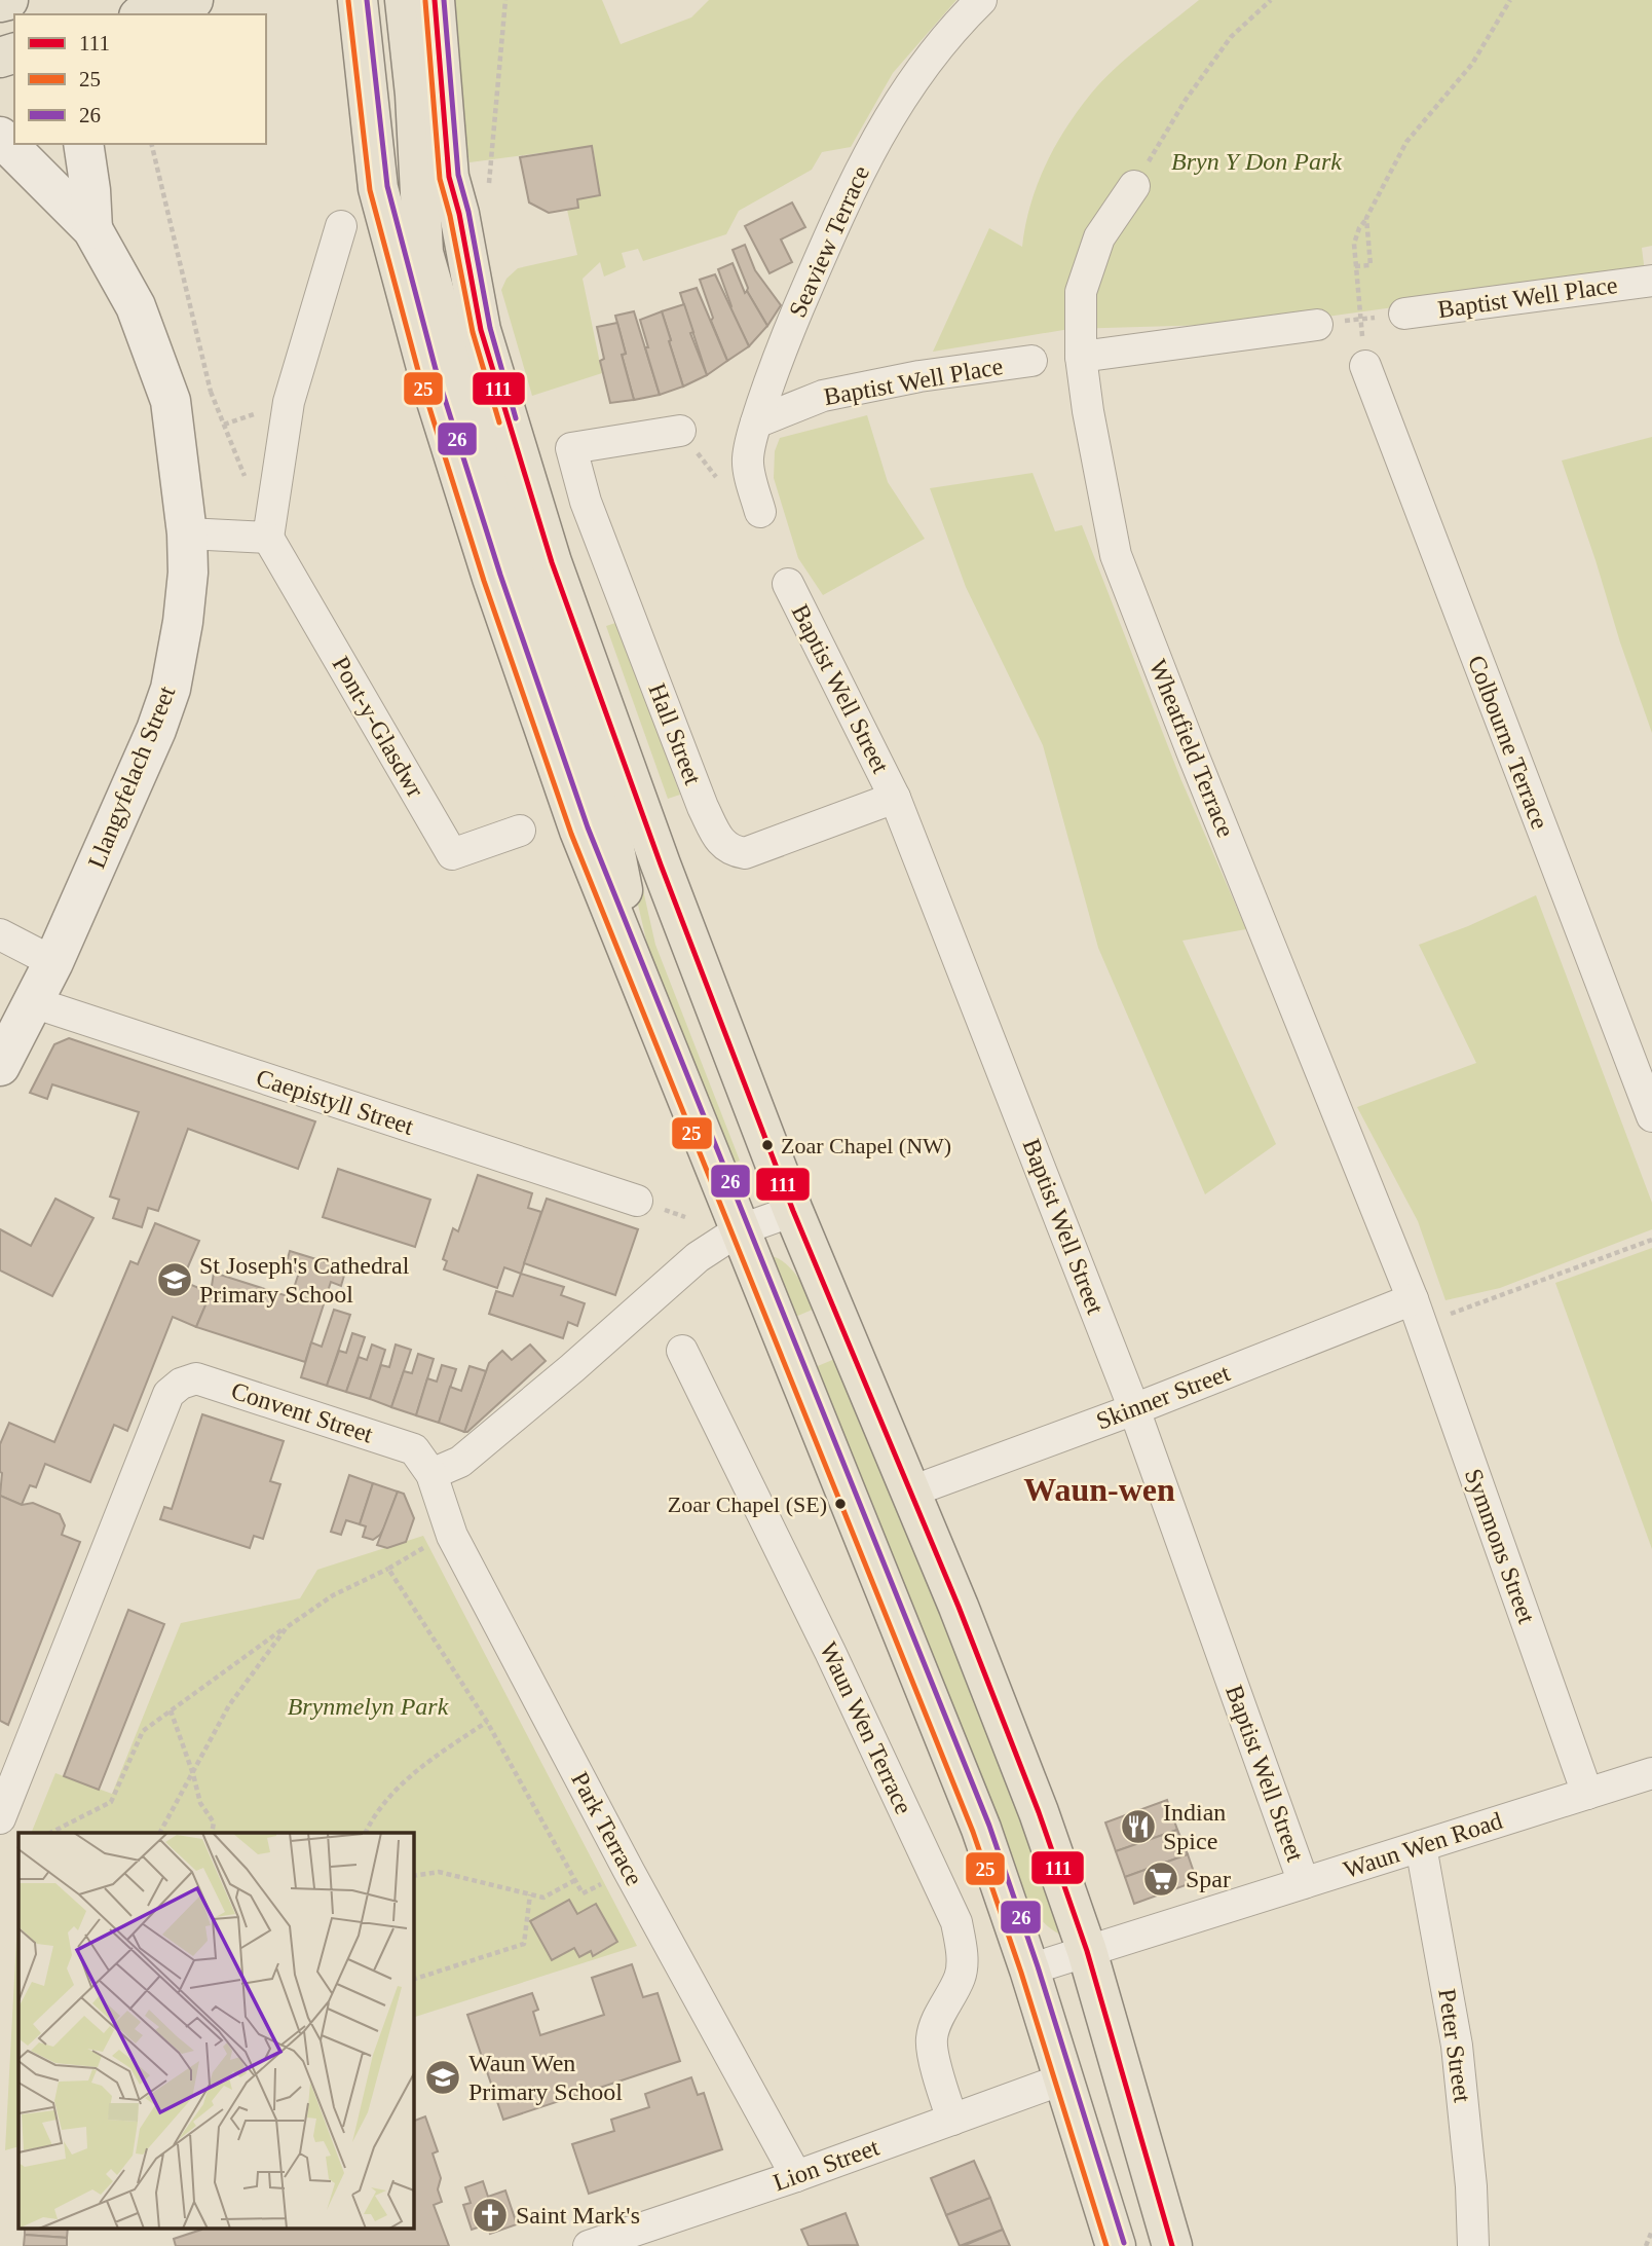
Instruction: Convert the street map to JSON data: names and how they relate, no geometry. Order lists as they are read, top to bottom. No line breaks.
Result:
{"streets":{"main road":["Llangyfelach Street"],"street":["Seaview Terrace","Baptist Well Place","Baptist Well Street","Pont-y-Glasdwr","Hall Street","Colbourne Terrace","Wheatfield Terrace","Caepistyll Street","Skinner Street","Convent Street","Symmons Street","Waun Wen Terrace","Park Terrace","Waun Wen Road","Peter Street","Lion Street"]},"crossings":[["Seaview Terrace","Baptist Well Place"],["Baptist Well Street","Hall Street"],["Baptist Well Street","Skinner Street"],["Baptist Well Street","Waun Wen Road"],["Wheatfield Terrace","Skinner Street"],["Wheatfield Terrace","Symmons Street"],["Llangyfelach Street","Caepistyll Street"],["Skinner Street","Symmons Street"],["Convent Street","Park Terrace"],["Symmons Street","Waun Wen Road"],["Waun Wen Terrace","Lion Street"],["Park Terrace","Lion Street"],["Waun Wen Road","Peter Street"]],"districts":["Waun-wen"],"parks":["Bryn Y Don Park","Brynmelyn Park"],"places":{"other":["Zoar Chapel (NW)","Zoar Chapel (SE)"],"school or university":["St Joseph's Cathedral Primary School","Waun Wen Primary School"],"restaurant":["Indian Spice"],"supermarket":["Spar"],"church":["Saint Mark's"]},"lines":["transit line 111","transit line 26","transit line 25"],"legend":["111","25","26"]}
